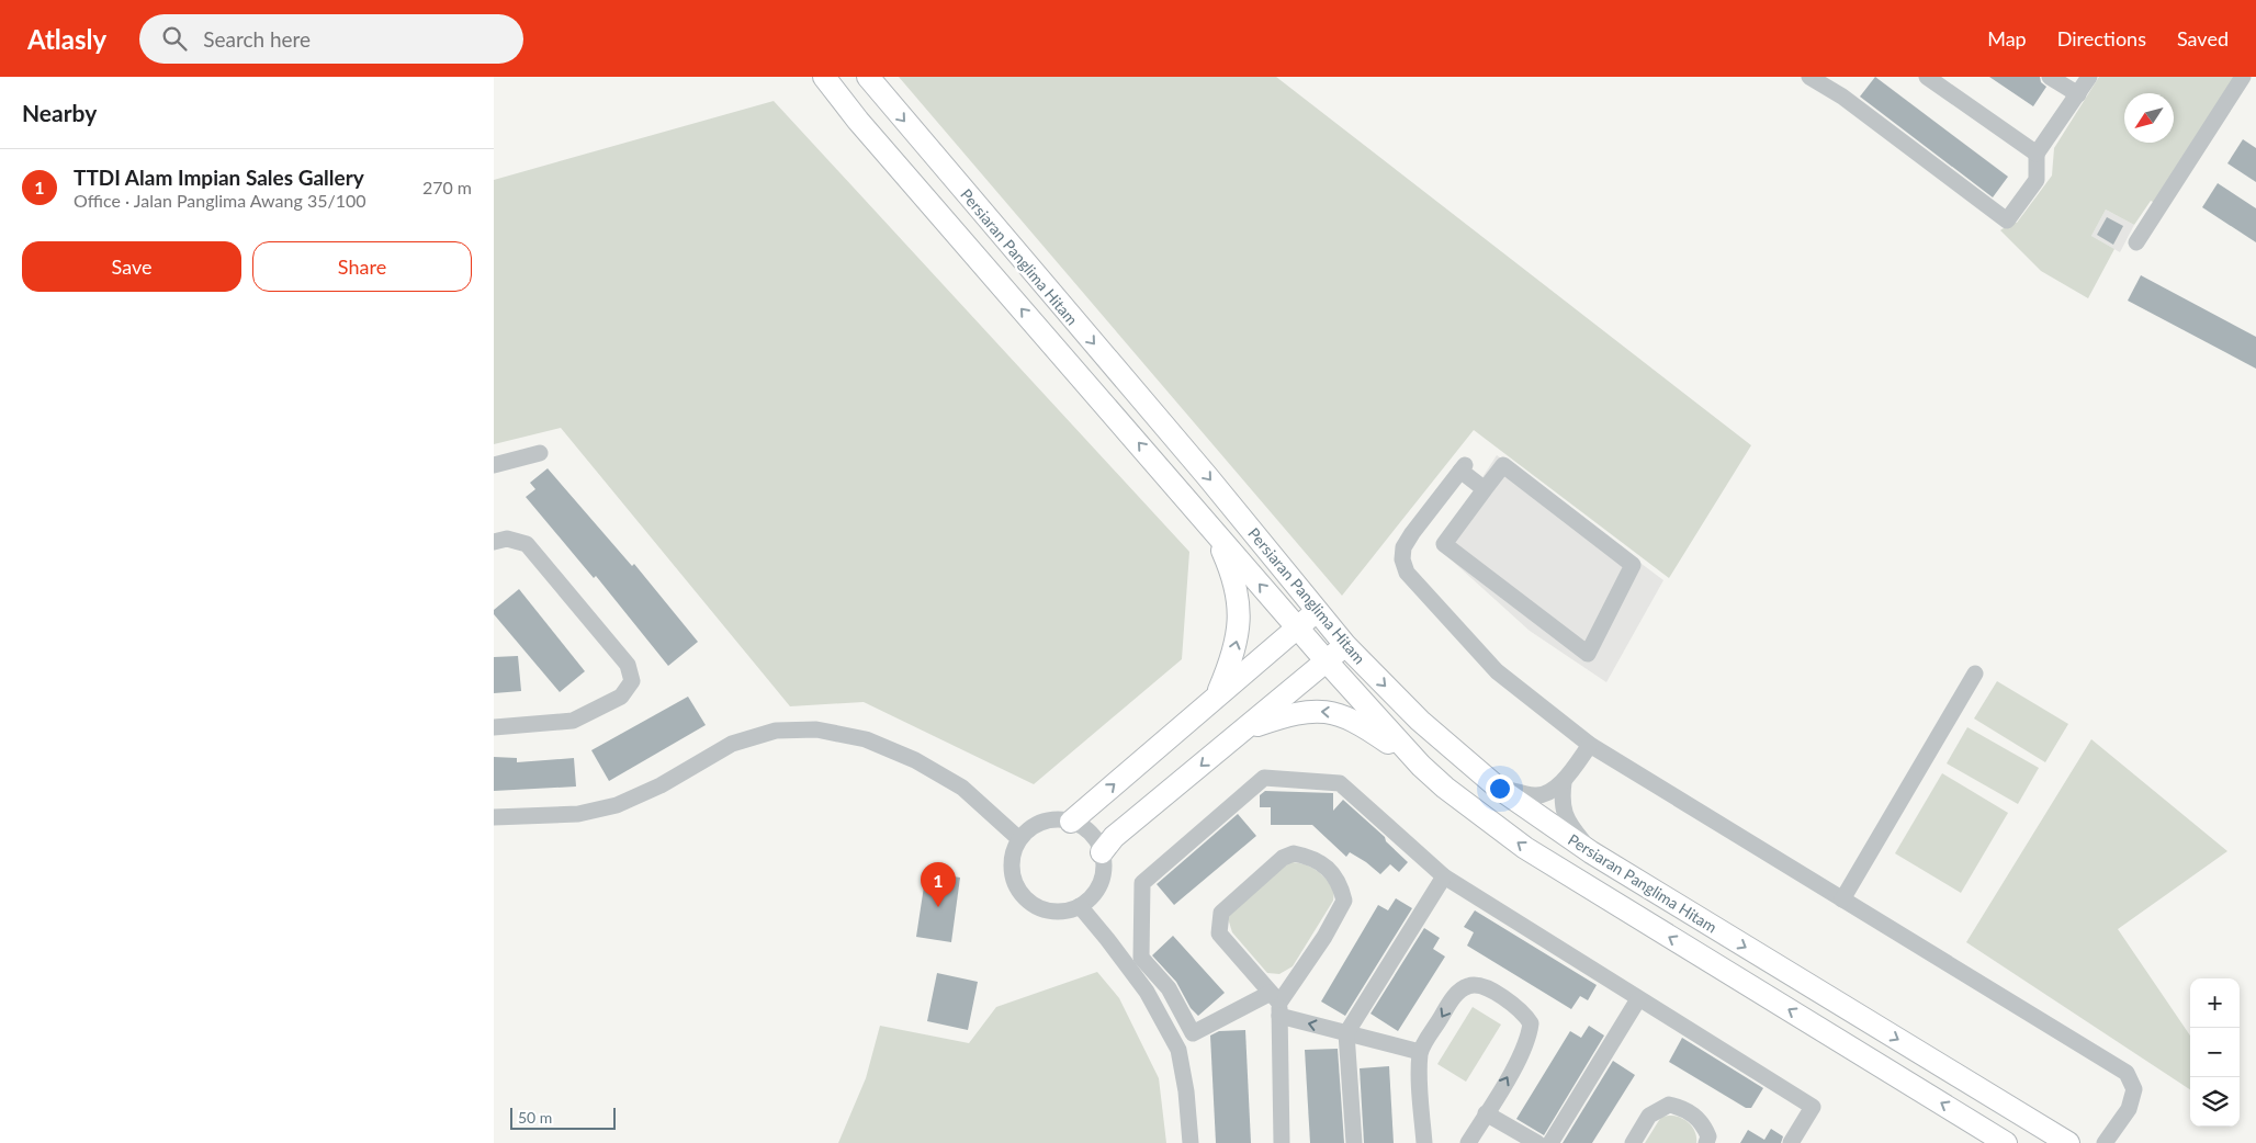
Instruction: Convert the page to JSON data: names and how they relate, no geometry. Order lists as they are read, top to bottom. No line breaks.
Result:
{"streets":{"main road":["Persiaran Panglima Hitam"]},"scale_bar":"50 m","north":"bottom left","page":{"header":"Atlasly","search":"Search here","nav":["Map","Directions","Saved"],"heading":"Nearby","list":[{"mark":"1","name":"TTDI Alam Impian Sales Gallery","note":"Office · Jalan Panglima Awang 35/100","value":"270 m"}],"buttons":["Save","Share"],"pins":"1","map_buttons":["+","−"],"scale":"50 m"}}
